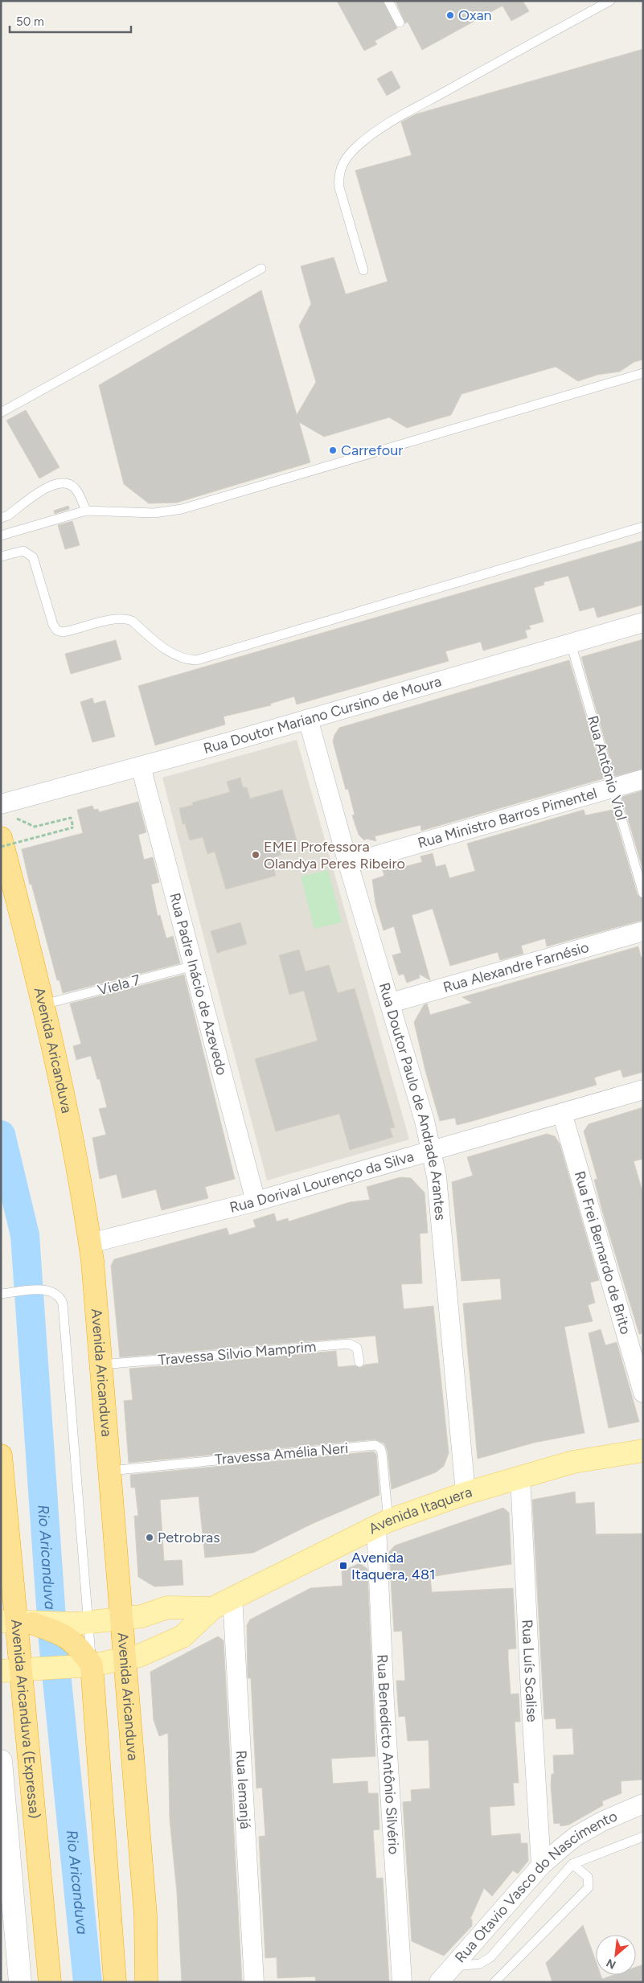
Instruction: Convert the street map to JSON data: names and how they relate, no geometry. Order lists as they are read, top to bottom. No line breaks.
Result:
{"streets":{"highway":["Avenida Aricanduva","Avenida Aricanduva (Expressa)"],"main road":["Avenida Itaquera"],"street":["Rua Doutor Mariano Cursino de Moura","Rua Ministro Barros Pimentel","Rua Alexandre Farnésio","Rua Padre Inácio de Azevedo","Rua Doutor Paulo de Andrade Arantes","Rua Dorival Lourenço da Silva","Rua Frei Bernardo de Brito","Rua Luís Scalise","Rua Benedicto Antônio Silvério","Rua Iemanjá","Rua Otavio Vasco do Nascimento"],"lane":["Rua Antônio Viol","Viela 7","Travessa Silvio Mamprim","Travessa Amélia Neri"]},"crossings":[["Rua Doutor Mariano Cursino de Moura","Rua Antônio Viol"],["Rua Doutor Mariano Cursino de Moura","Rua Padre Inácio de Azevedo"],["Rua Doutor Mariano Cursino de Moura","Rua Doutor Paulo de Andrade Arantes"],["Rua Antônio Viol","Rua Ministro Barros Pimentel"],["Rua Ministro Barros Pimentel","Rua Doutor Paulo de Andrade Arantes"],["Rua Alexandre Farnésio","Rua Doutor Paulo de Andrade Arantes"],["Rua Padre Inácio de Azevedo","Viela 7"],["Rua Padre Inácio de Azevedo","Rua Dorival Lourenço da Silva"],["Viela 7","Avenida Aricanduva"],["Avenida Aricanduva","Rua Dorival Lourenço da Silva"],["Avenida Aricanduva","Travessa Silvio Mamprim"],["Avenida Aricanduva","Travessa Amélia Neri"],["Avenida Aricanduva","Avenida Itaquera"],["Rua Doutor Paulo de Andrade Arantes","Rua Dorival Lourenço da Silva"],["Rua Doutor Paulo de Andrade Arantes","Avenida Itaquera"],["Rua Dorival Lourenço da Silva","Rua Frei Bernardo de Brito"],["Travessa Amélia Neri","Avenida Itaquera"],["Travessa Amélia Neri","Rua Benedicto Antônio Silvério"],["Avenida Itaquera","Rua Luís Scalise"],["Avenida Itaquera","Avenida Aricanduva (Expressa)"],["Avenida Itaquera","Rua Benedicto Antônio Silvério"],["Avenida Itaquera","Rua Iemanjá"],["Rua Luís Scalise","Rua Otavio Vasco do Nascimento"]],"water":["Rio Aricanduva"],"places":{"other":["Oxan","Carrefour","EMEI Professora Olandya Peres Ribeiro","Petrobras"],"transit":["Avenida Itaquera, 481"]},"scale_bar":"50 m","north":"bottom left"}
